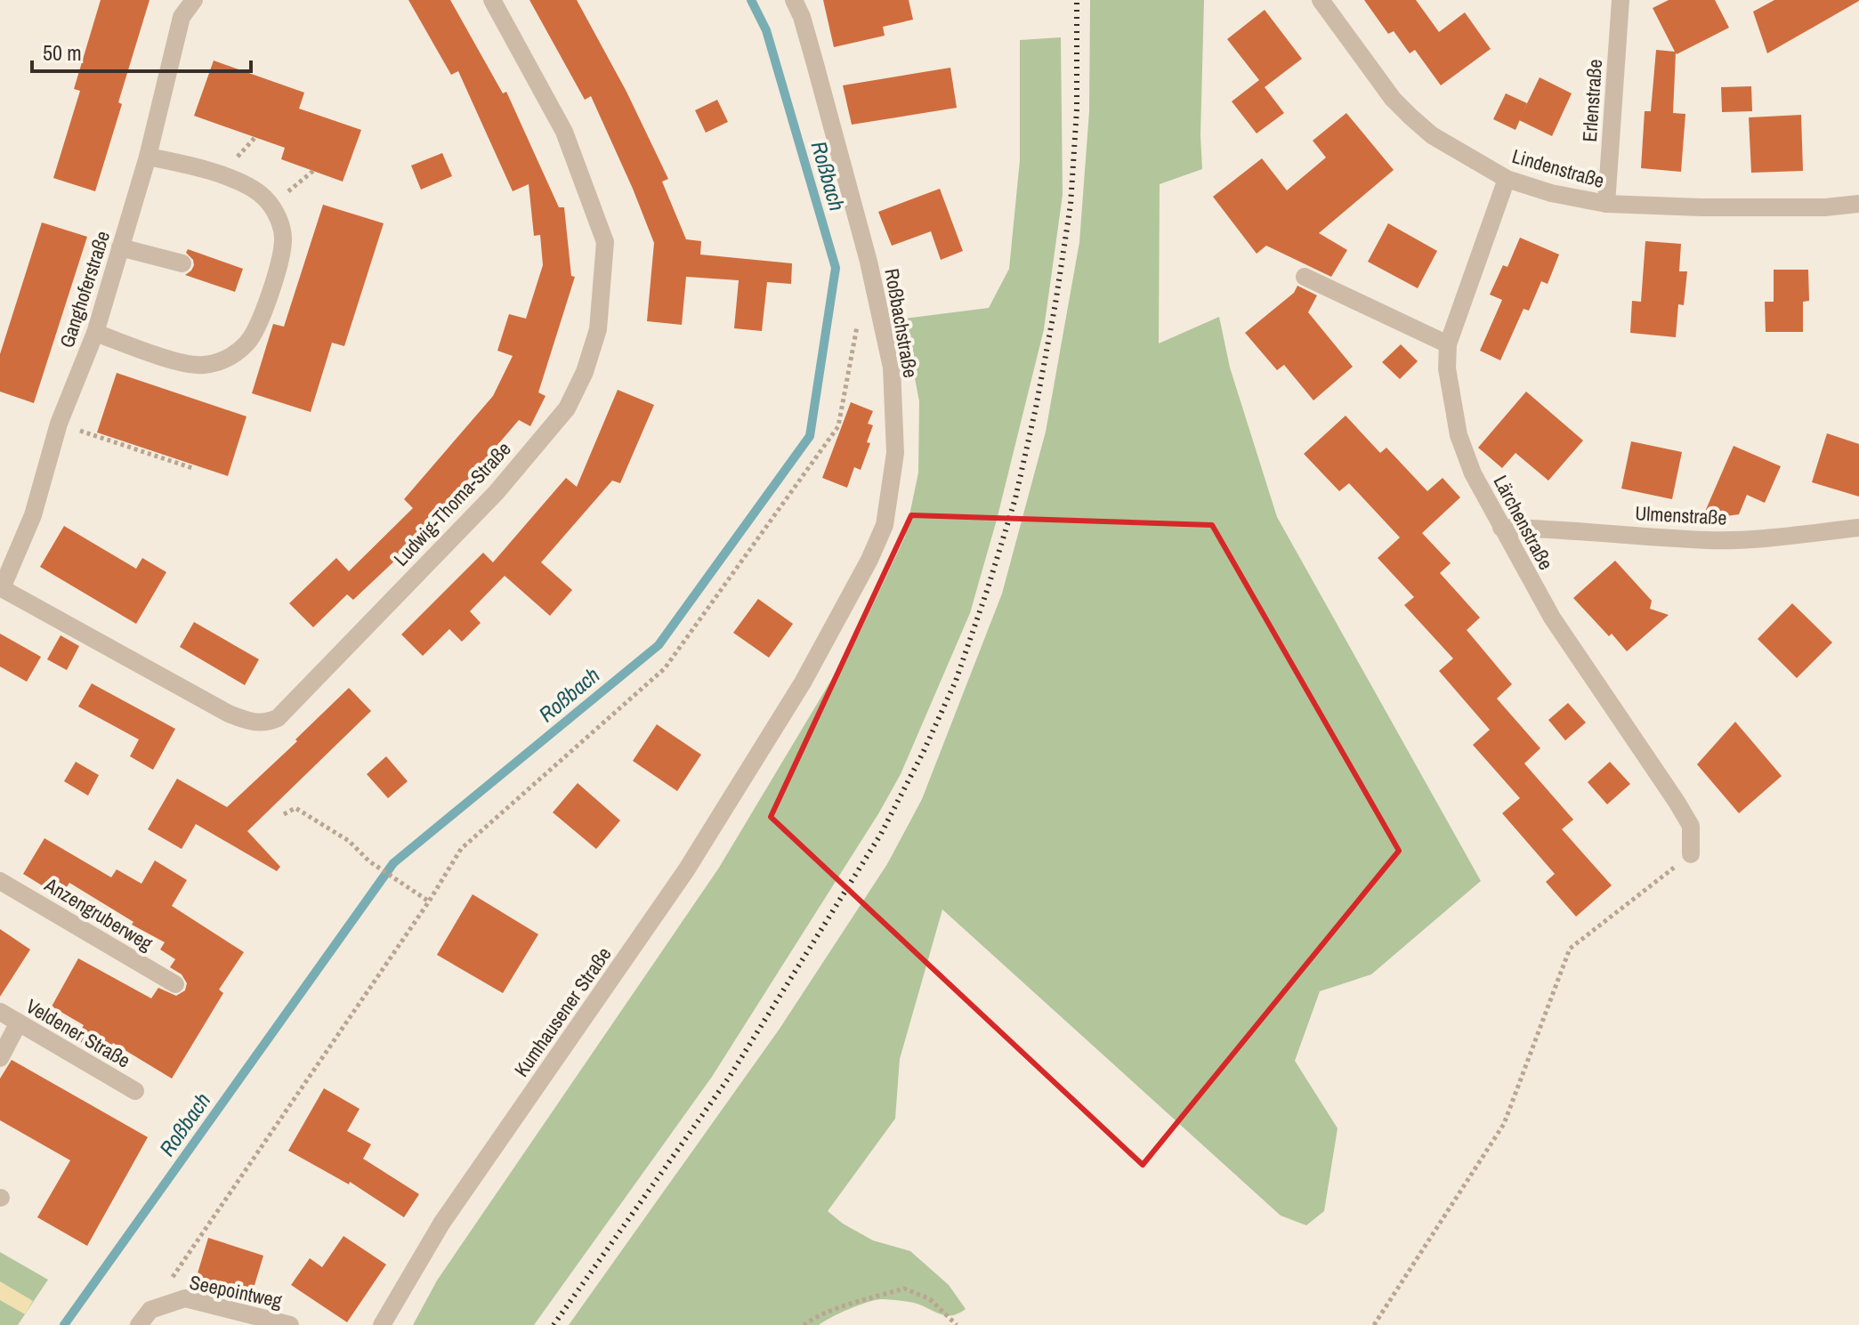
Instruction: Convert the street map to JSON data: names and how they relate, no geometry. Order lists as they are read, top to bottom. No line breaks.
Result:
{"streets":{"street":["Erlenstraße","Lindenstraße","Ganghoferstraße","Roßbachstraße","Ludwig-Thoma-Straße","Ulmenstraße","Lärchenstraße","Anzengruberweg","Kumhausener Straße","Veldener Straße","Seepointweg"]},"crossings":[["Erlenstraße","Lindenstraße"],["Lindenstraße","Lärchenstraße"],["Ganghoferstraße","Ludwig-Thoma-Straße"],["Roßbachstraße","Kumhausener Straße"],["Ulmenstraße","Lärchenstraße"]],"water":["Roßbach"],"scale_bar":"50 m"}
